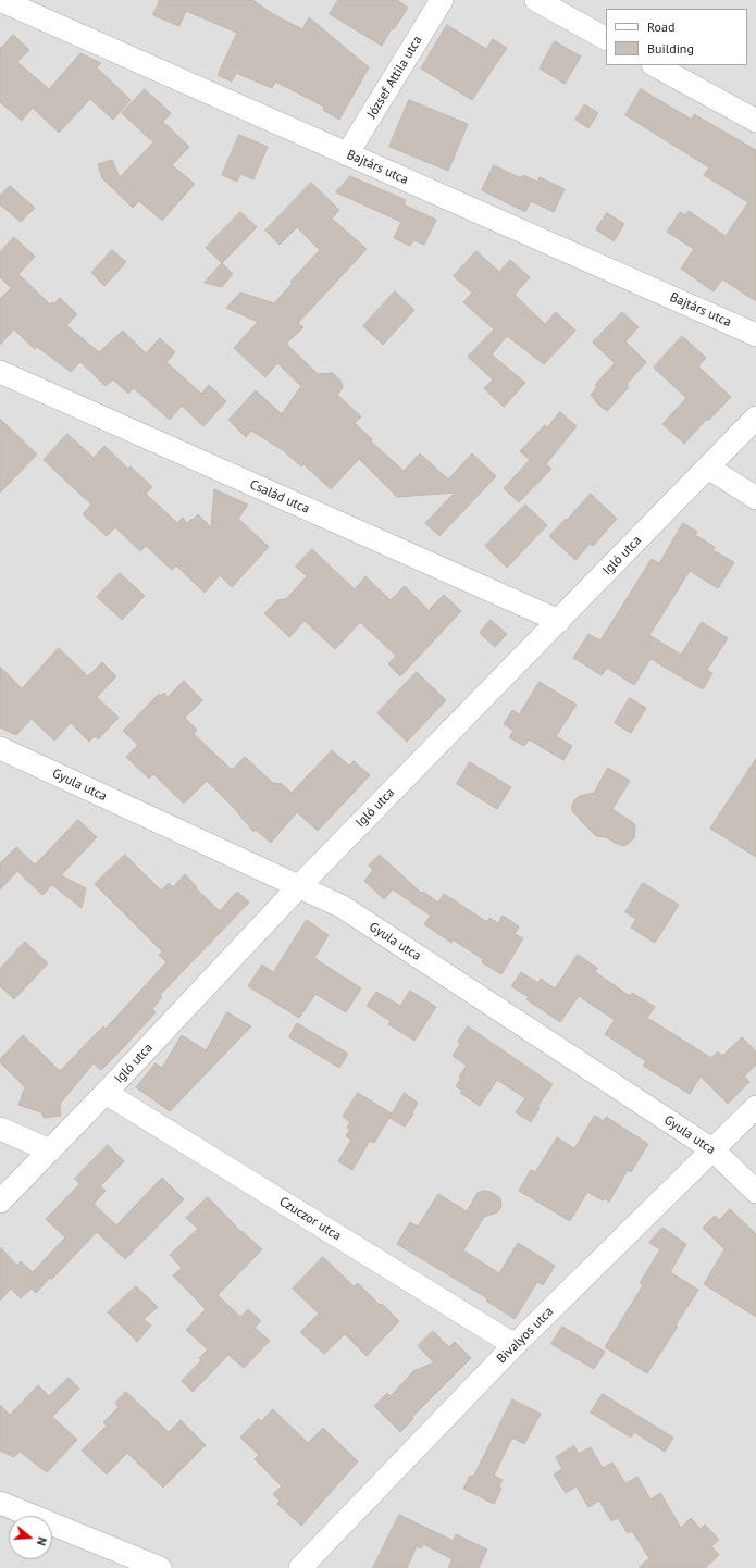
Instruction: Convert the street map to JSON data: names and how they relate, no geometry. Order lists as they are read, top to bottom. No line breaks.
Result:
{"streets":{"street":["József Attila utca","Bajtárs utca","Család utca","Igló utca","Gyula utca","Czuczor utca","Bivalyos utca"]},"crossings":[["József Attila utca","Bajtárs utca"],["Család utca","Igló utca"],["Igló utca","Gyula utca"],["Igló utca","Czuczor utca"],["Gyula utca","Bivalyos utca"],["Czuczor utca","Bivalyos utca"]],"legend":["Road","Building"],"north":"right"}
